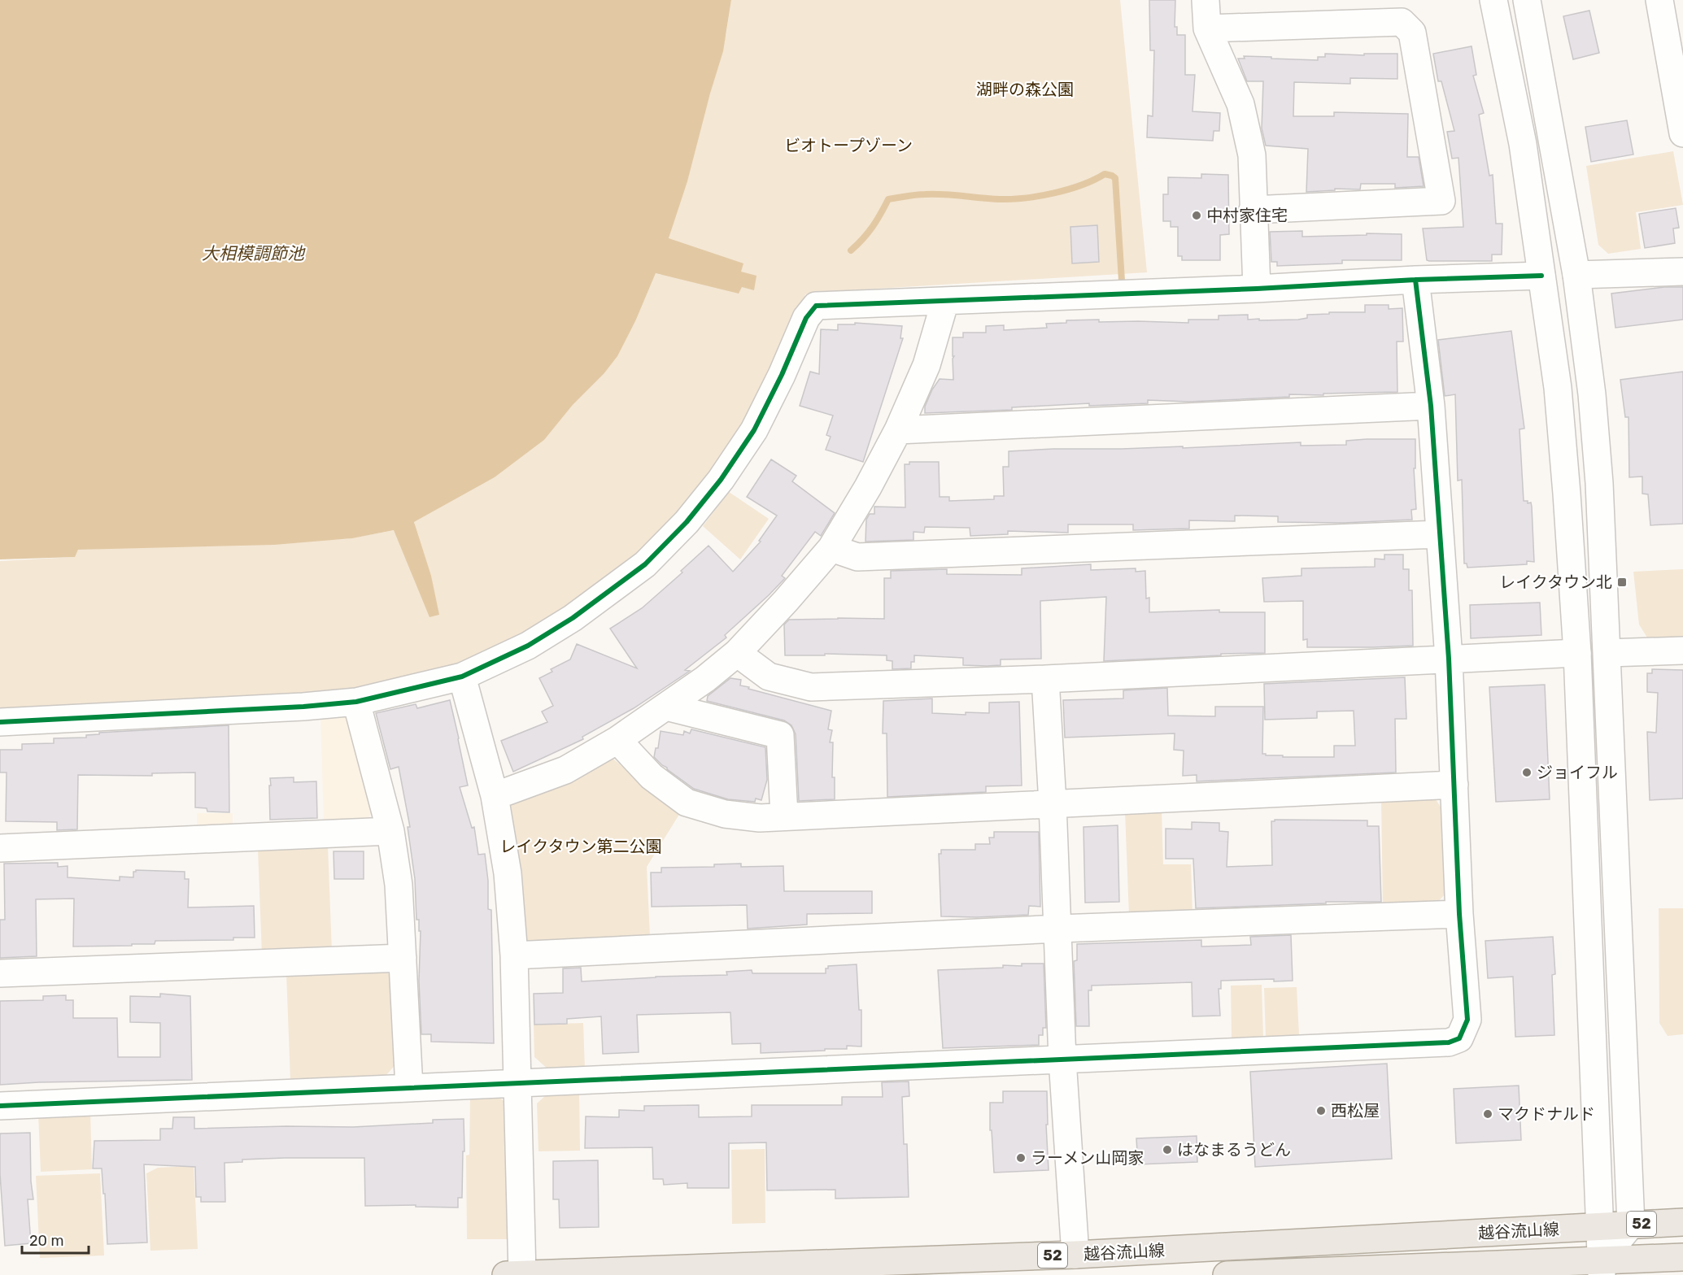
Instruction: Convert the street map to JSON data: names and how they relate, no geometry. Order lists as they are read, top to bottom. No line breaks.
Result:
{"streets":{"main road":["52","越谷流山線"]},"water":["大相模調節池"],"parks":["湖畔の森公園","ビオトープゾーン","レイクタウン第二公園"],"places":{"other":["中村家住宅","ジョイフル","西松屋","マクドナルド","はなまるうどん","ラーメン山岡家"],"transit":["レイクタウン北"]},"scale_bar":"20 m"}
